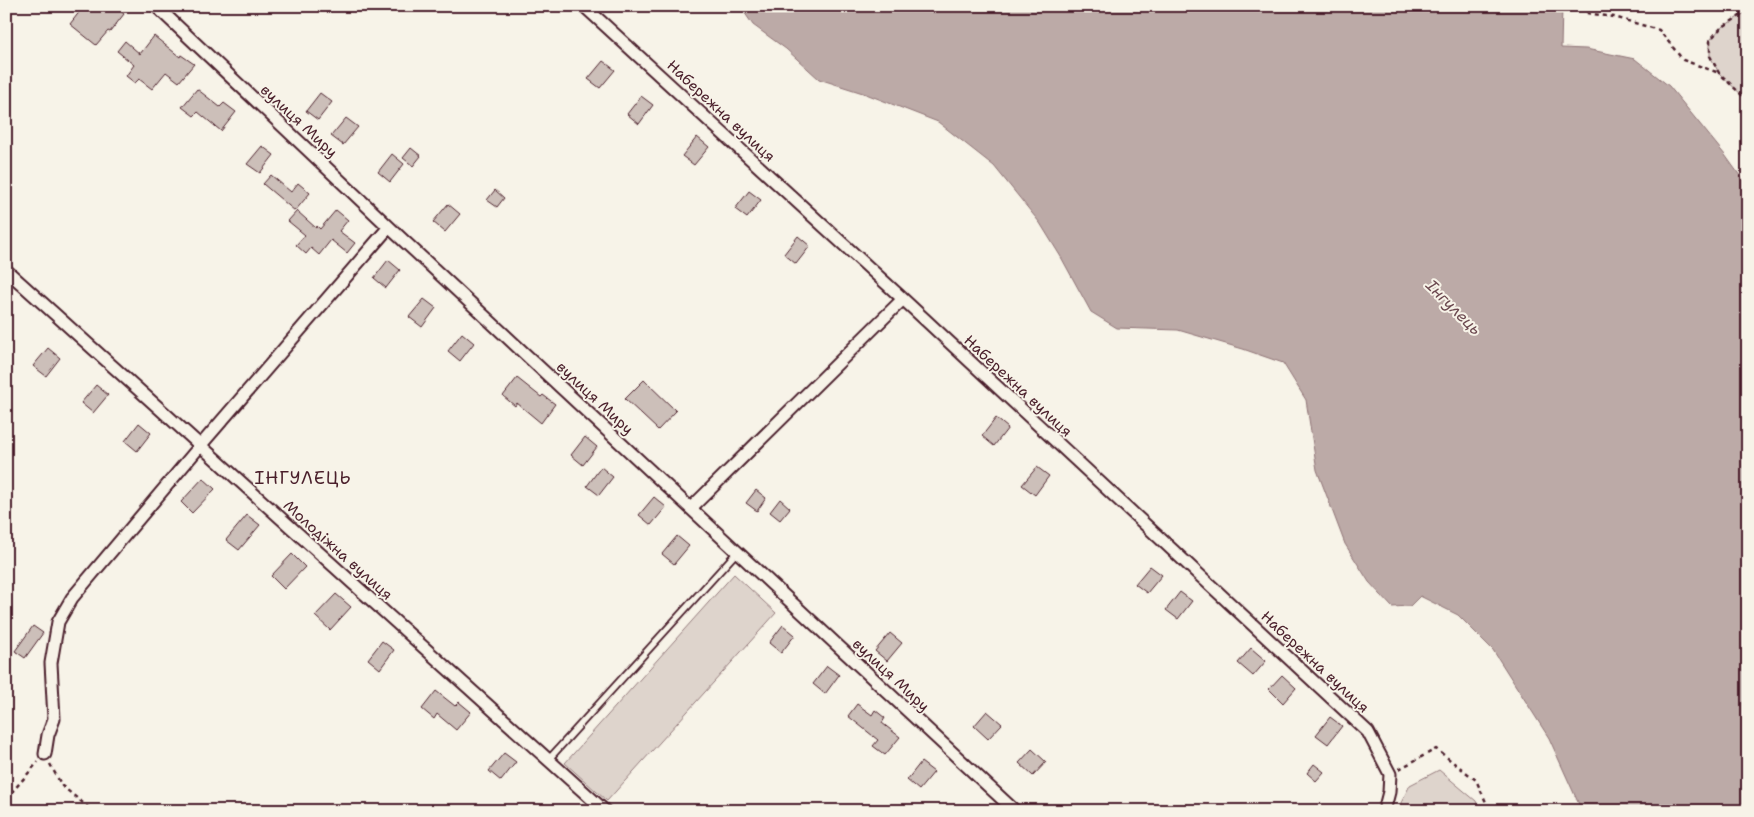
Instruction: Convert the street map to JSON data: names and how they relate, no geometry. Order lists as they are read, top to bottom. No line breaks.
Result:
{"streets":{"street":["Набережна вулиця","вулиця Миру","Молодіжна вулиця"]},"districts":["ІНГУЛЕЦЬ"],"water":["Інгулець"]}
